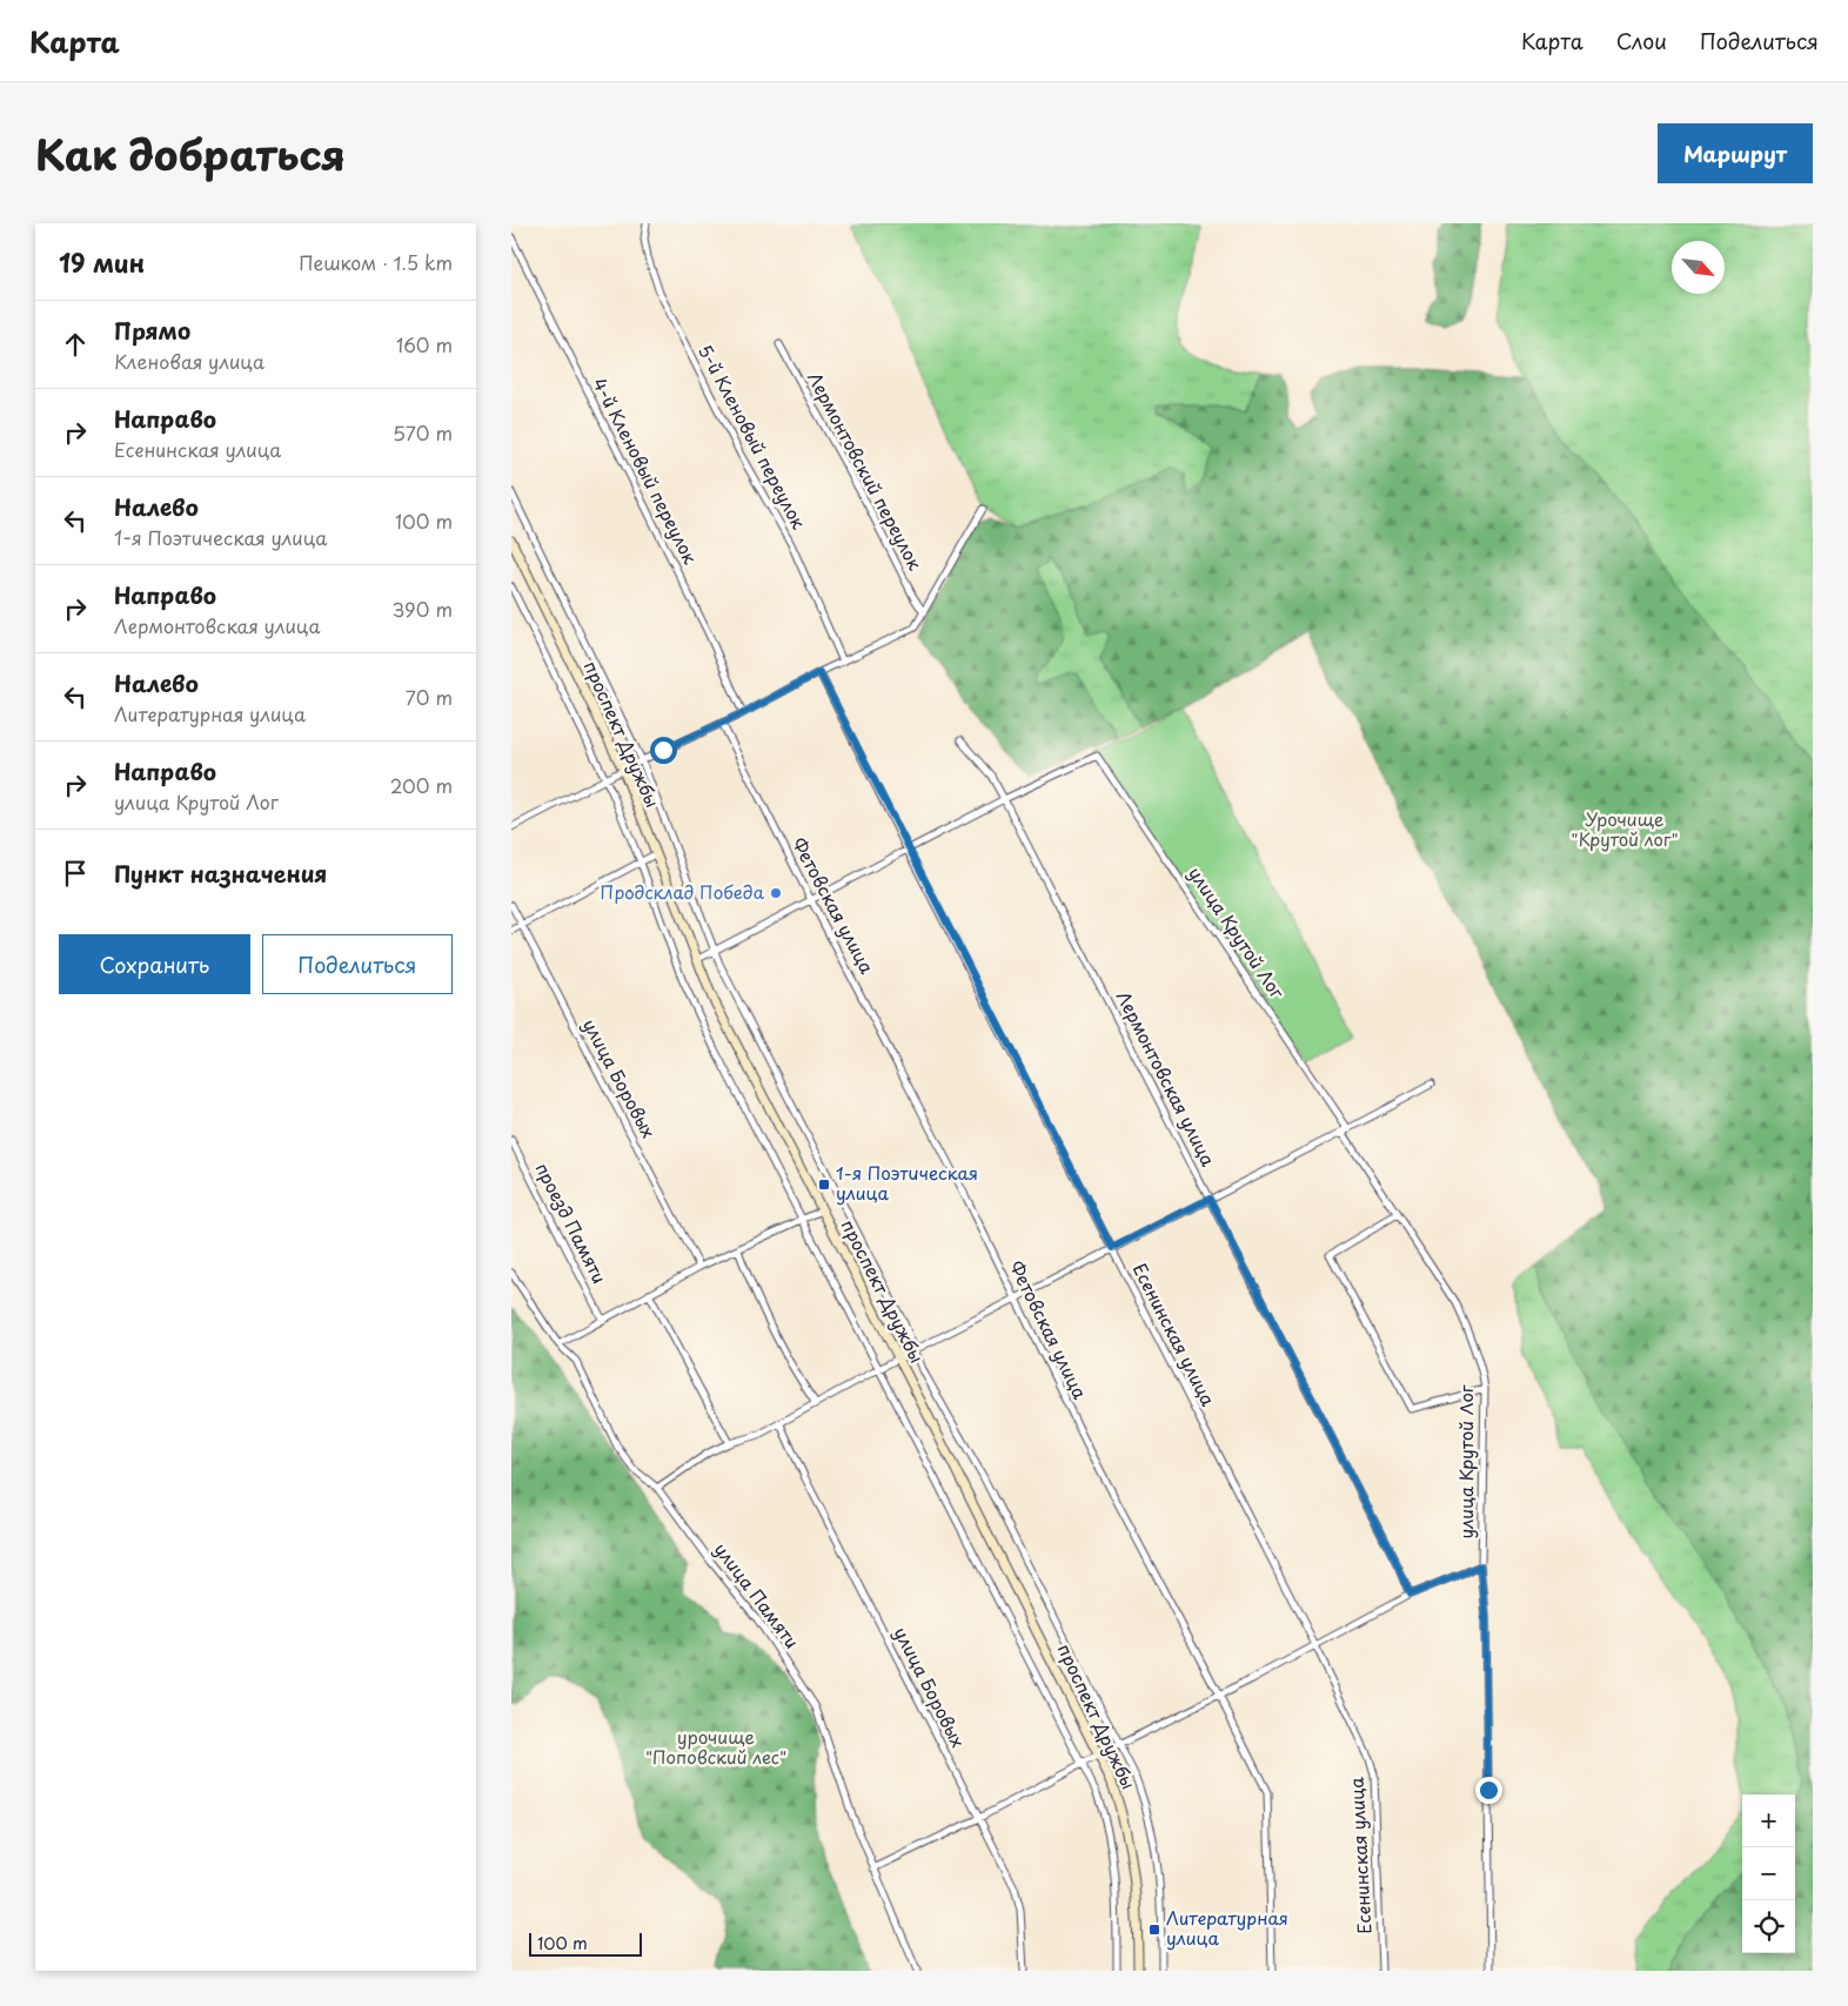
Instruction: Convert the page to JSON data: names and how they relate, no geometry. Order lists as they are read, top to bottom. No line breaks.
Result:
{"streets":{"main road":["проспект Дружбы"],"street":["5-й Кленовый переулок","4-й Кленовый переулок","Лермонтовский переулок","Фетовская улица","улица Крутой Лог","улица Боровых","Лермонтовская улица","проезд Памяти","Есенинская улица","улица Памяти"]},"crossings":[["улица Крутой Лог","Лермонтовская улица"]],"parks":["Урочище \"Крутой лог\"","урочище \"Поповский лес\""],"places":{"other":["Продсклад Победа"],"transit":["1-я Поэтическая улица","Литературная улица"]},"scale_bar":"100 m","north":"bottom right","page":{"header":"Карта","nav":["Карта","Слои","Поделиться"],"title":"Как добраться","buttons":["Маршрут",["Сохранить","Поделиться"]],"heading":["19 мин","Пешком · 1.5 km"],"list":[["Прямо","Кленовая улица","160 m"],["Направо","Есенинская улица","570 m"],["Налево","1-я Поэтическая улица","100 m"],["Направо","Лермонтовская улица","390 m"],["Налево","Литературная улица","70 m"],["Направо","улица Крутой Лог","200 m"],"Пункт назначения"],"map_buttons":["+","−"],"scale":"100 m"}}
